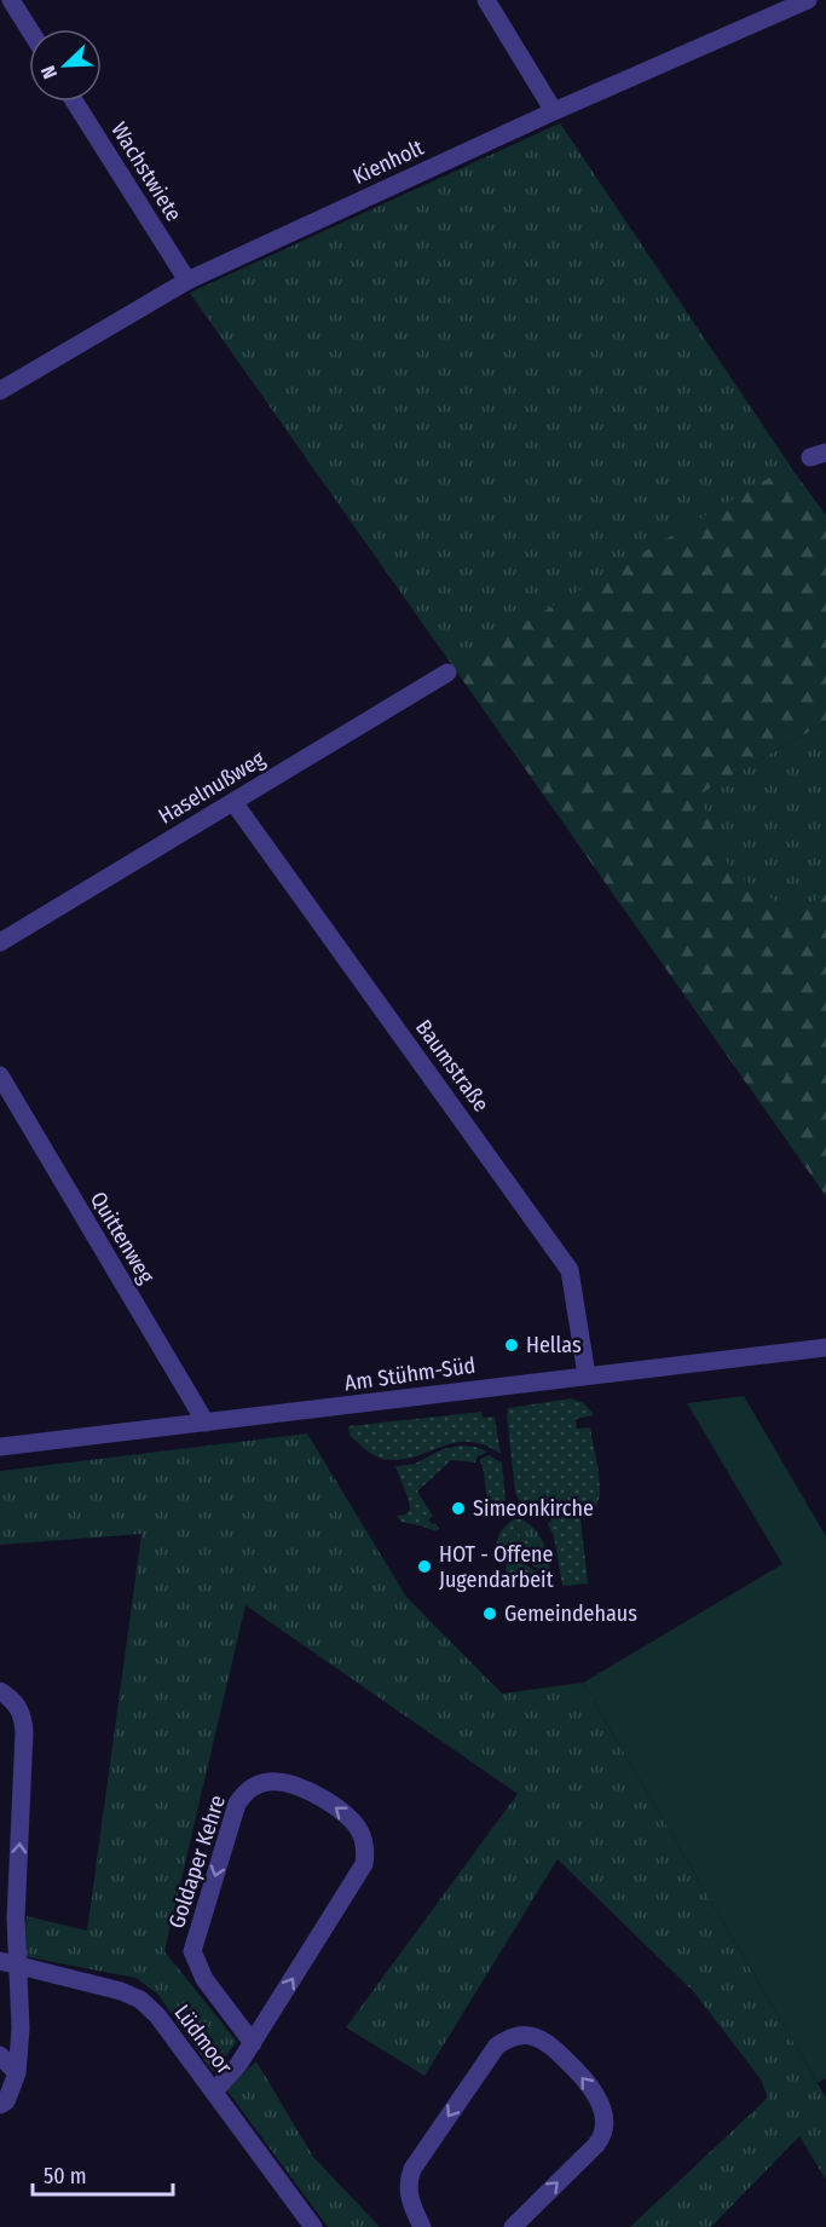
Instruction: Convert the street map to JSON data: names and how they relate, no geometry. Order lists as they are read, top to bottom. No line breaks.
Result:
{"streets":{"street":["Kienholt","Wachstwiete","Haselnußweg","Baumstraße","Quittenweg","Am Stühm-Süd","Goldaper Kehre","Lüdmoor"]},"crossings":[["Kienholt","Wachstwiete"],["Haselnußweg","Baumstraße"],["Baumstraße","Am Stühm-Süd"],["Quittenweg","Am Stühm-Süd"],["Goldaper Kehre","Lüdmoor"]],"places":["Hellas","Simeonkirche","HOT - Offene Jugendarbeit","Gemeindehaus"],"scale_bar":"50 m","north":"bottom left"}
